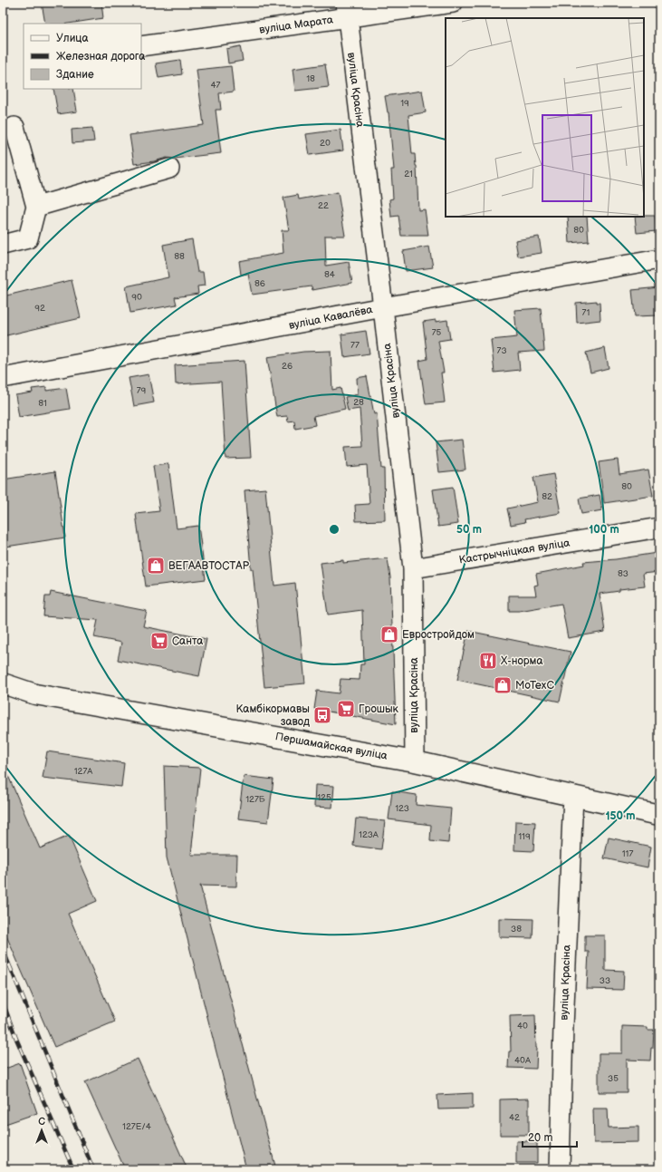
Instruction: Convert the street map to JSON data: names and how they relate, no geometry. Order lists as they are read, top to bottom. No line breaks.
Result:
{"streets":{"main road":["Першамайская вуліца"],"street":["вуліца Марата","вуліца Красіна","вуліца Кавалёва","Кастрычніцкая вуліца"]},"crossings":[["вуліца Марата","вуліца Красіна"],["вуліца Красіна","вуліца Кавалёва"],["вуліца Красіна","Кастрычніцкая вуліца"],["вуліца Красіна","Першамайская вуліца"]],"places":{"shop":["ВЕГААВТОСТАР","Евростройдом","MoTexC"],"supermarket":["Санта","Грошык"],"restaurant":["Х-норма"],"bus stop":["Камбікормавы завод"]},"house_numbers":["18","47","19","20","21","22","80","88","84","86","90","92","71","75","77","73","26","79","28","81","80","82","83","127А","125","127Б","123","123А","119","117","38","33","40","40А","35","42","127Е/4"],"legend":["Улица","Железная дорога","Здание"],"scale_bar":"20 m","north":"top","rings":["50 m","100 m","150 m"]}
